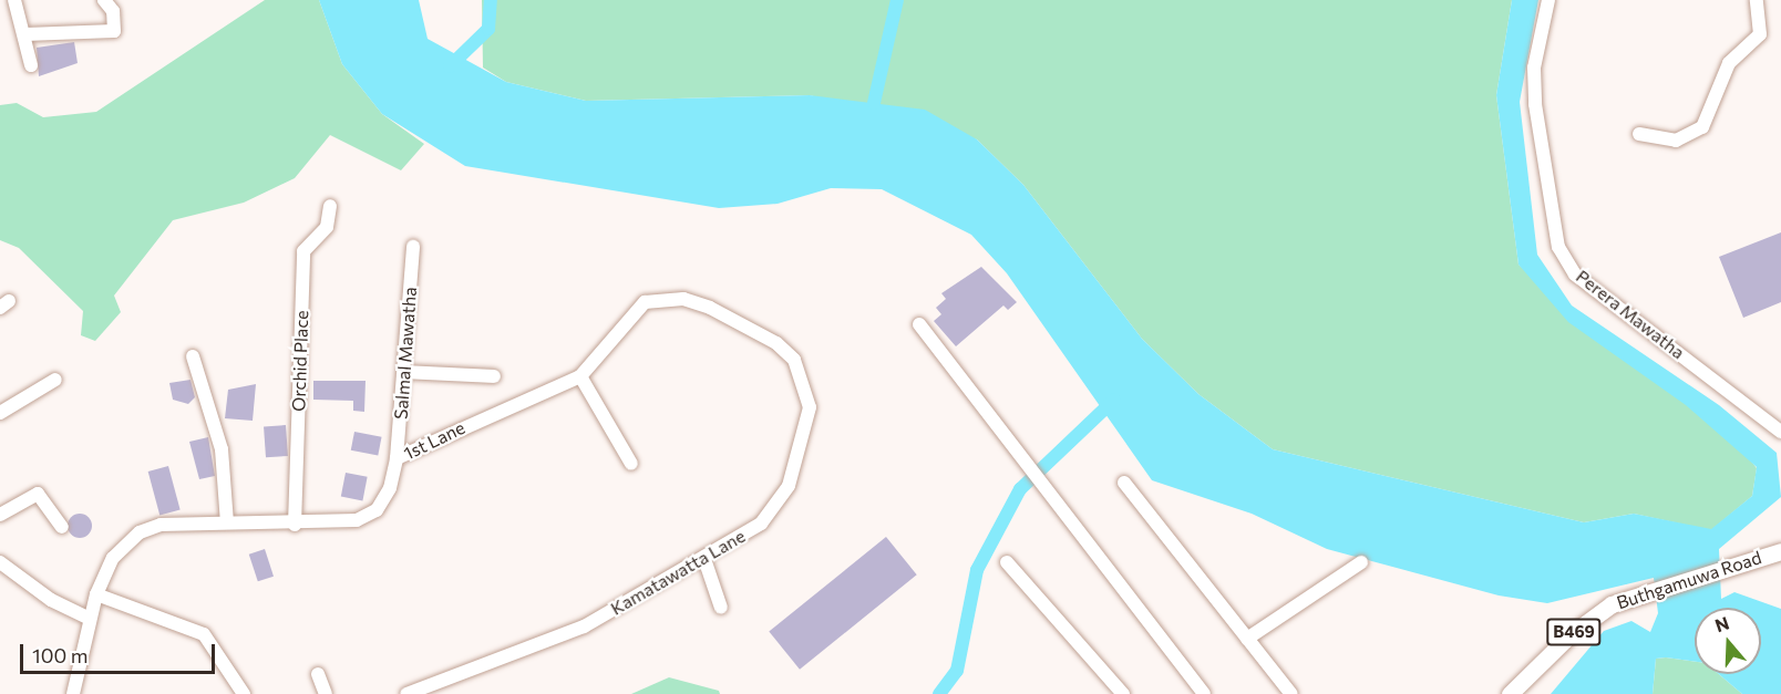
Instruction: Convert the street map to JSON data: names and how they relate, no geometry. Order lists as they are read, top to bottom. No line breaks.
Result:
{"streets":{"main road":["Buthgamuwa Road","B469"],"street":["Perera Mawatha","Salmal Mawatha","Orchid Place","1st Lane","Kamatawatta Lane"]},"crossings":[["Salmal Mawatha","1st Lane"],["Orchid Place","1st Lane"],["1st Lane","Kamatawatta Lane"]],"scale_bar":"100 m","north":"top"}
